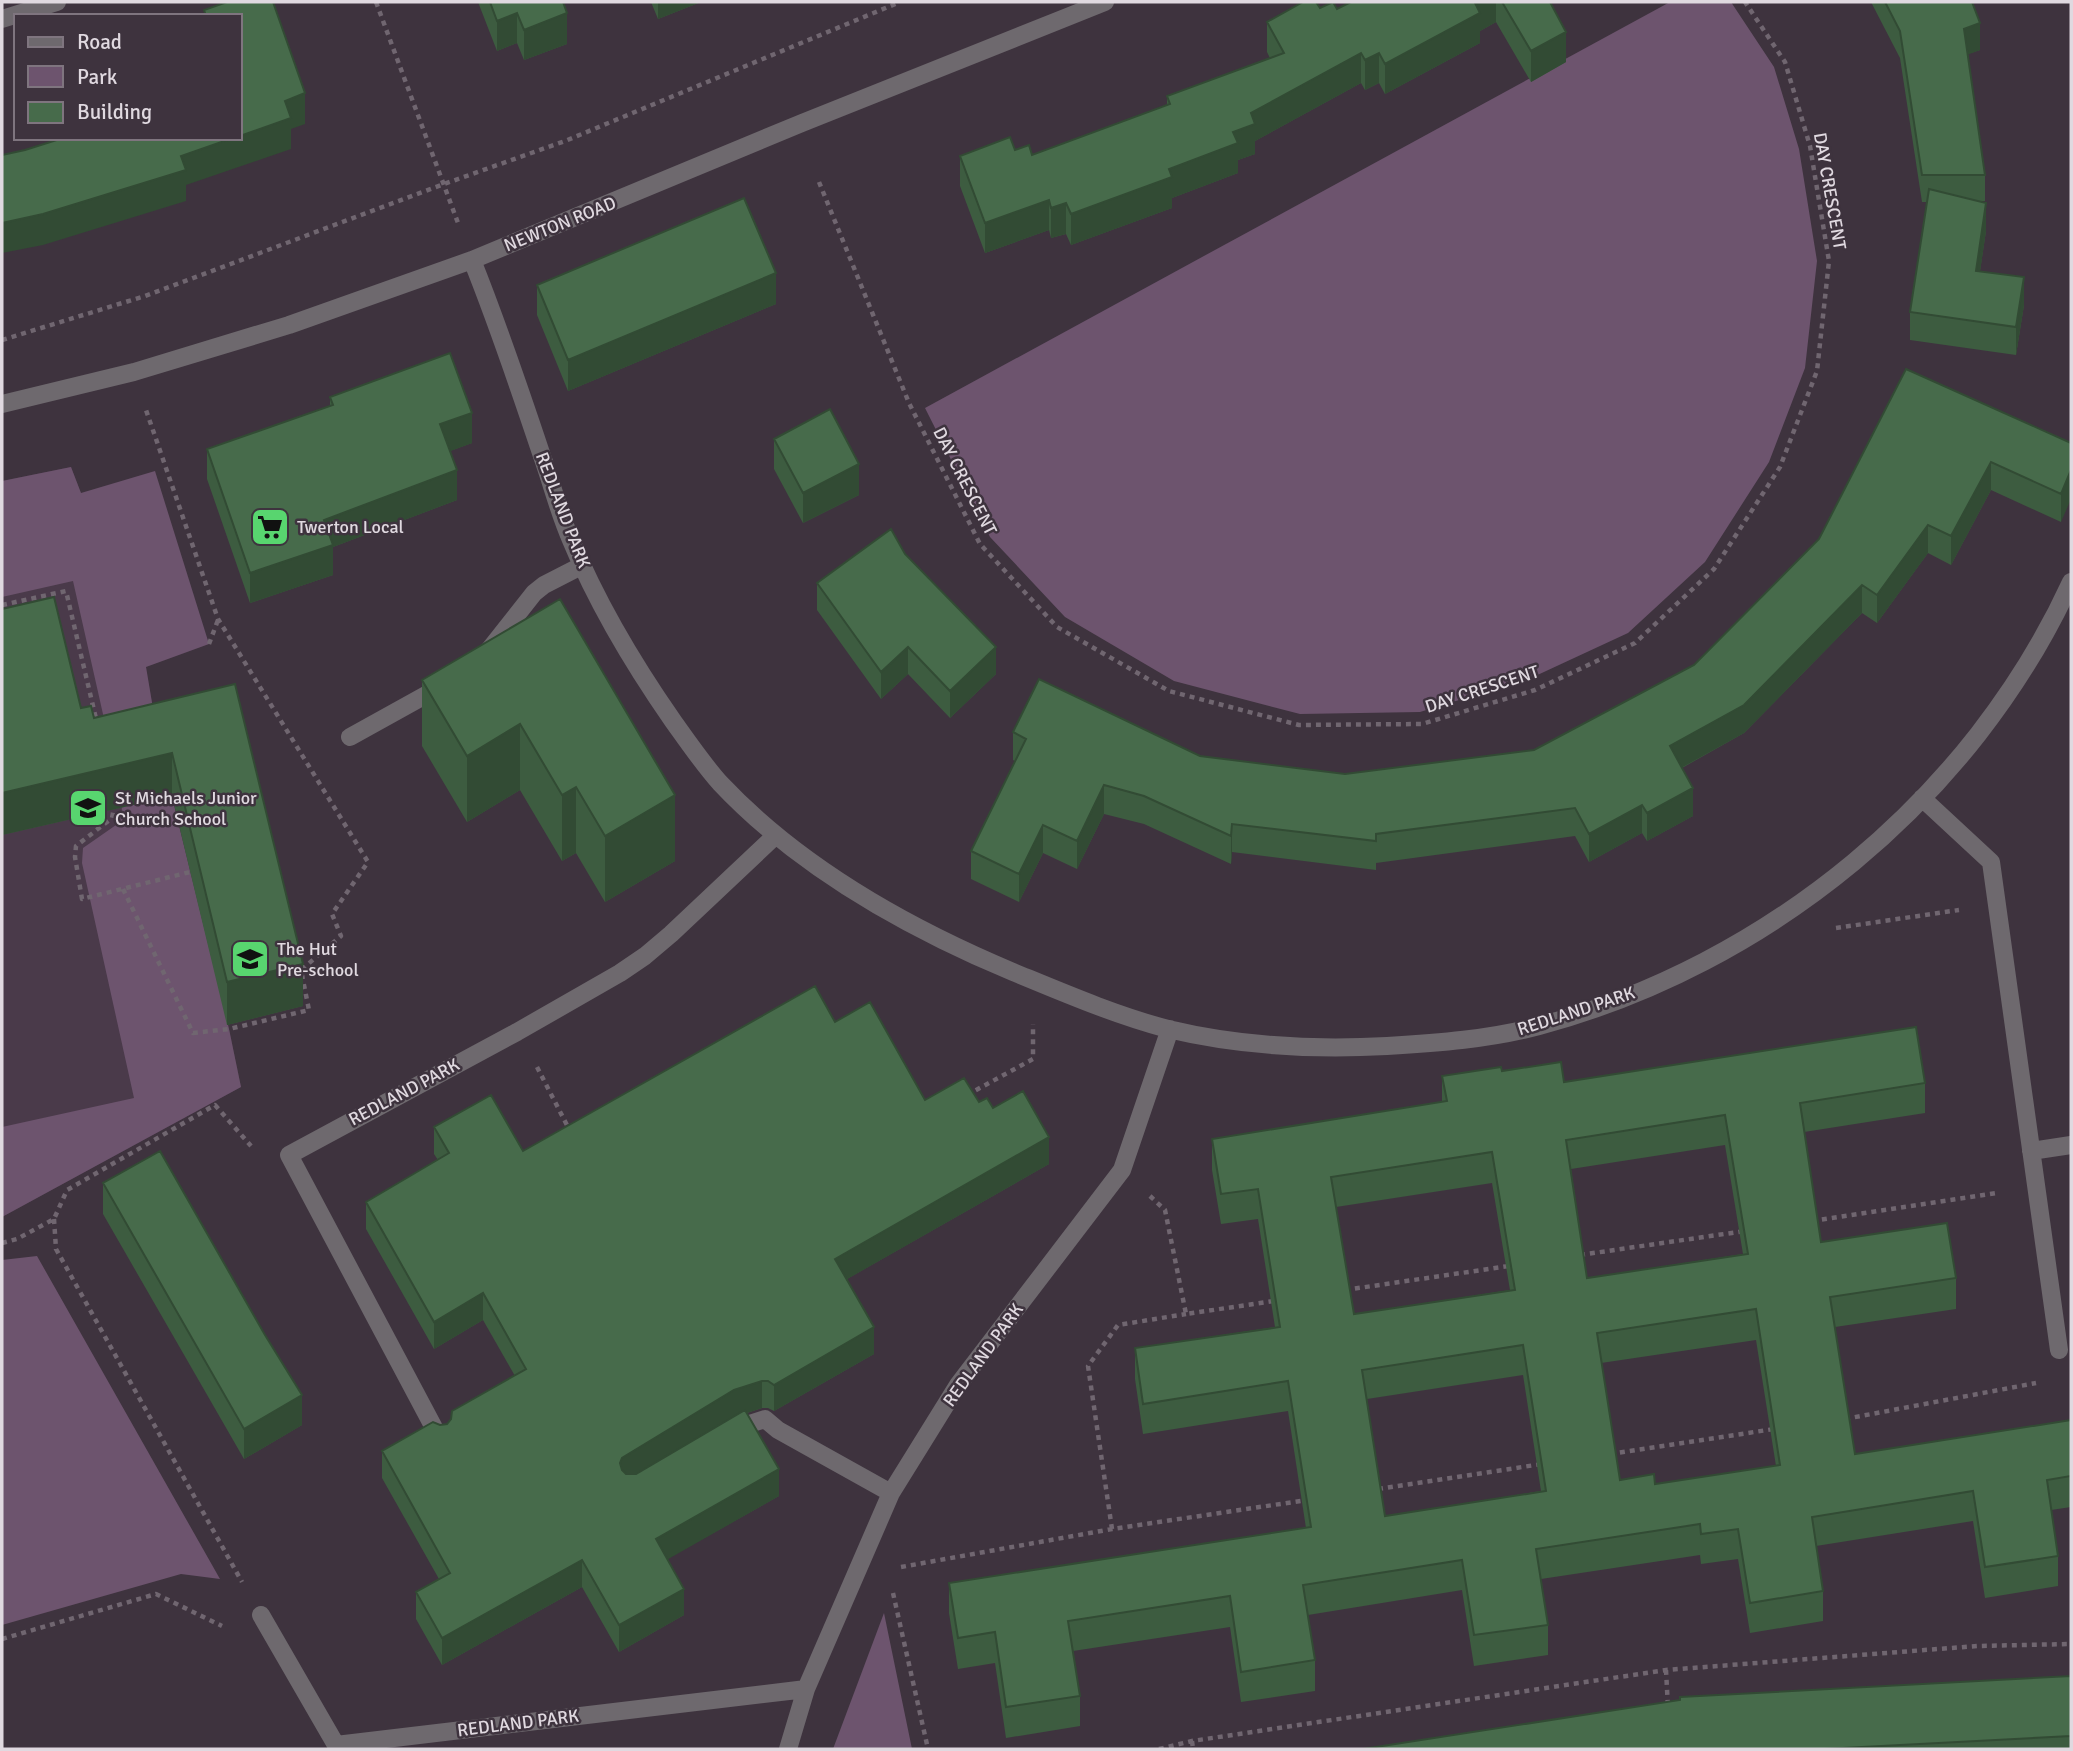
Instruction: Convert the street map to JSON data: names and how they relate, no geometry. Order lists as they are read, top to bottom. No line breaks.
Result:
{"streets":{"street":["NEWTON ROAD","REDLAND PARK"],"path":["DAY CRESCENT"]},"crossings":[["NEWTON ROAD","REDLAND PARK"]],"places":{"supermarket":["Twerton Local"],"school or university":["St Michaels Junior Church School","The Hut Pre-school"]},"legend":["Road","Park","Building"]}
